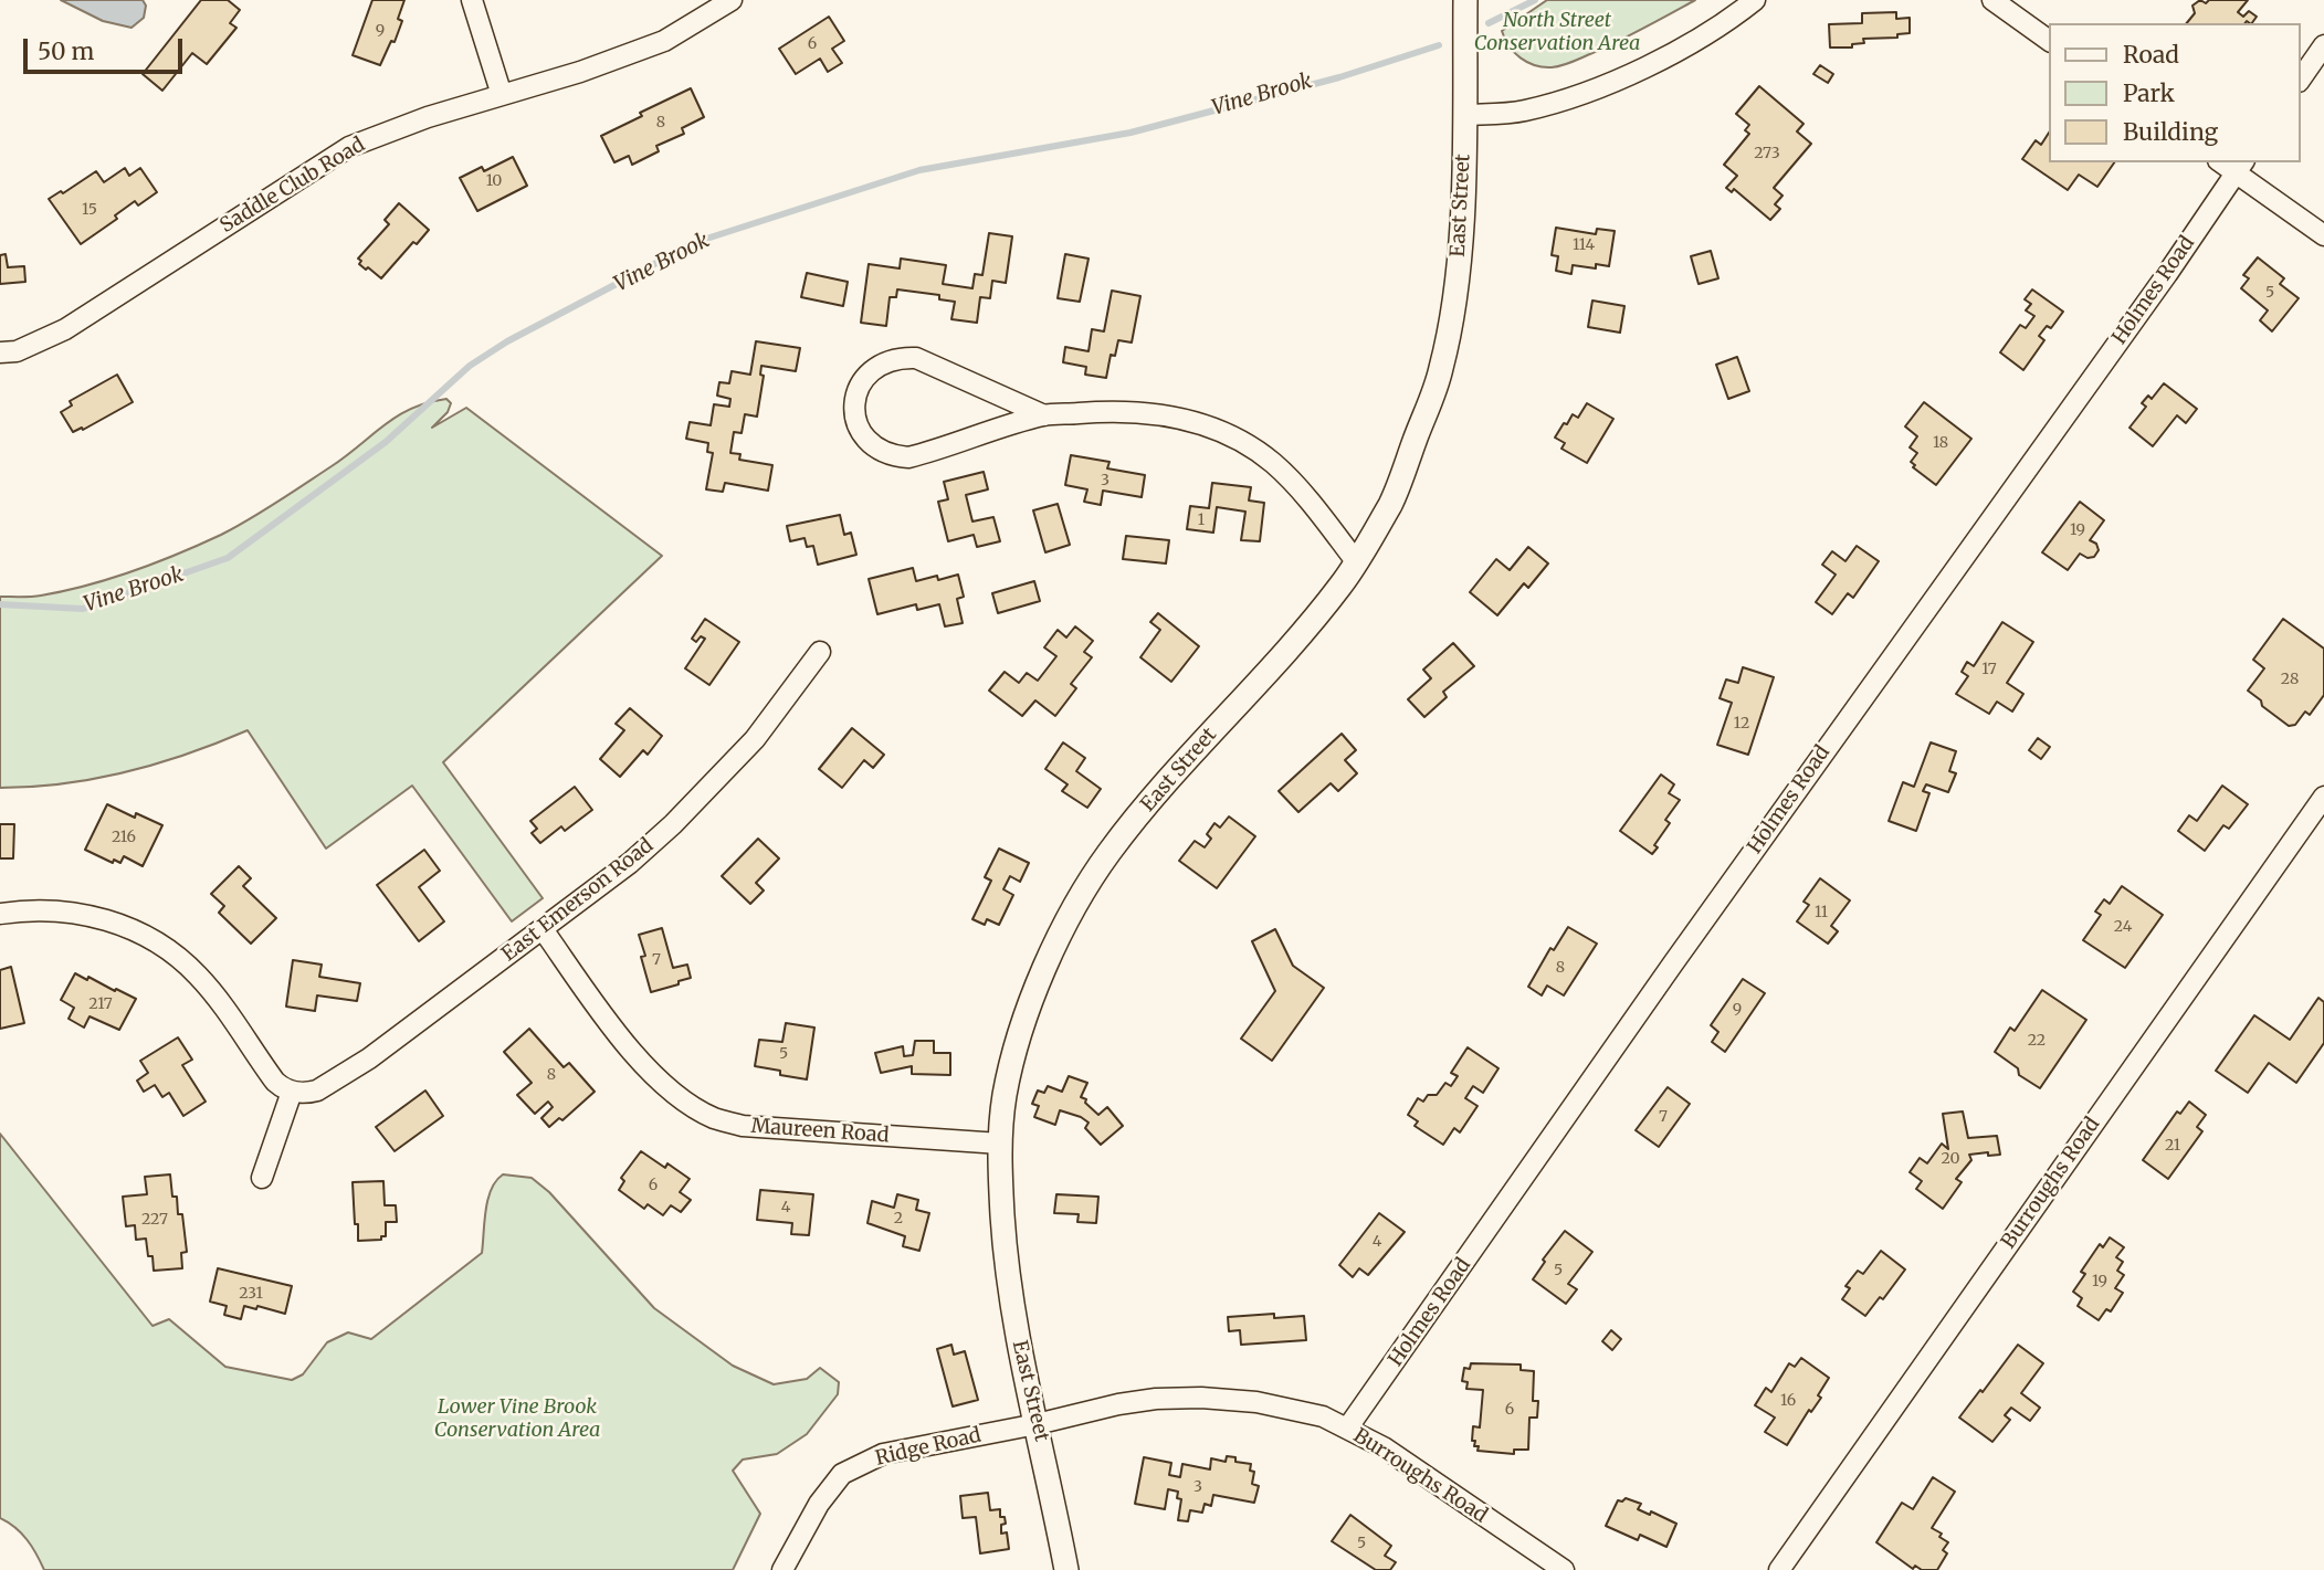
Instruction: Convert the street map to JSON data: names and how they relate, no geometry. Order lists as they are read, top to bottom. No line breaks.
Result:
{"streets":{"street":["Saddle Club Road","East Street","Holmes Road","East Emerson Road","Maureen Road","Burroughs Road","Ridge Road"]},"crossings":[["East Street","Maureen Road"],["East Street","Burroughs Road"],["East Street","Ridge Road"],["Holmes Road","Burroughs Road"],["East Emerson Road","Maureen Road"],["Burroughs Road","Ridge Road"]],"water":["Vine Brook"],"parks":["North Street Conservation Area","Lower Vine Brook Conservation Area"],"house_numbers":["9","6","8","273","10","15","114","5","18","3","1","19","17","28","12","216","11","24","7","8","217","9","22","5","8","7","21","20","6","4","2","227","4","5","19","231","16","6","3","5"],"legend":["Road","Park","Building"],"scale_bar":"50 m"}
